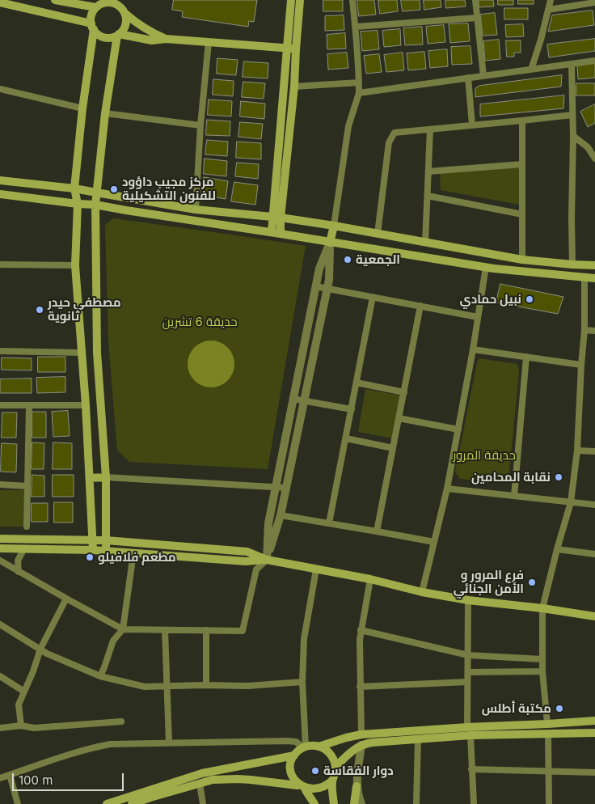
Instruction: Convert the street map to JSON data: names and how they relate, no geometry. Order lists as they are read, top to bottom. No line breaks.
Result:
{"parks":["حديقة 6 تشرين","حديقة المرور"],"places":["مركز مجيب داؤود للفنون التشكيلية","الجمعية","نبيل حمادي","مصطفى حيدر ثانوية","نقابة المحامين","مطعم فلافيلو","فرع المرور و الأمن الجنائي","مكتبة أطلس","دوار الفقاسة"],"scale_bar":"100 m"}
